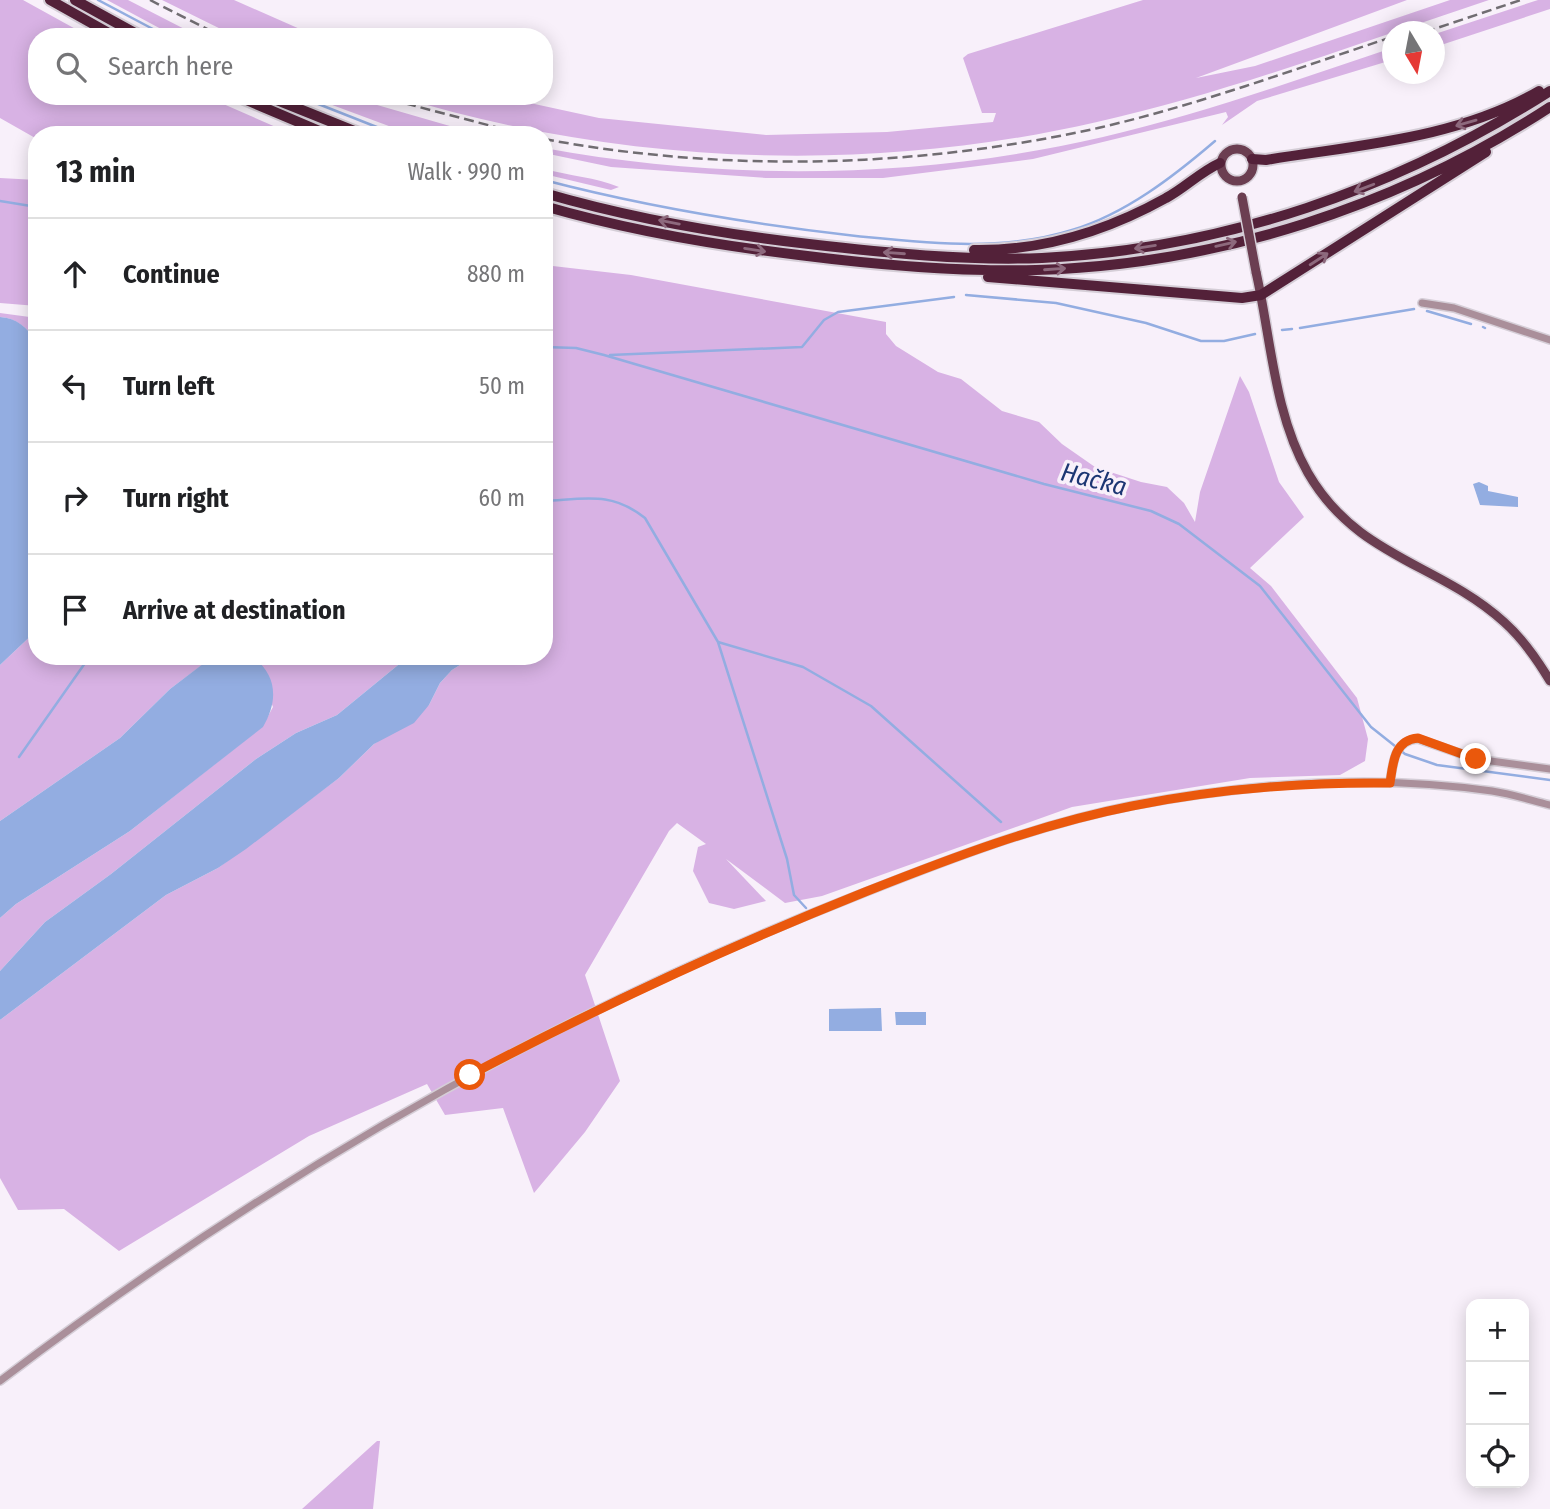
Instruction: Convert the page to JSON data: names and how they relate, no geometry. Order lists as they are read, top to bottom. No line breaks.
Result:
{"water":["Hačka"],"north":"bottom","page":{"search":"Search here","heading":["13 min","Walk · 990 m"],"list":[["Continue","880 m"],["Turn left","50 m"],["Turn right","60 m"],"Arrive at destination"],"map_buttons":["+","−"]}}
